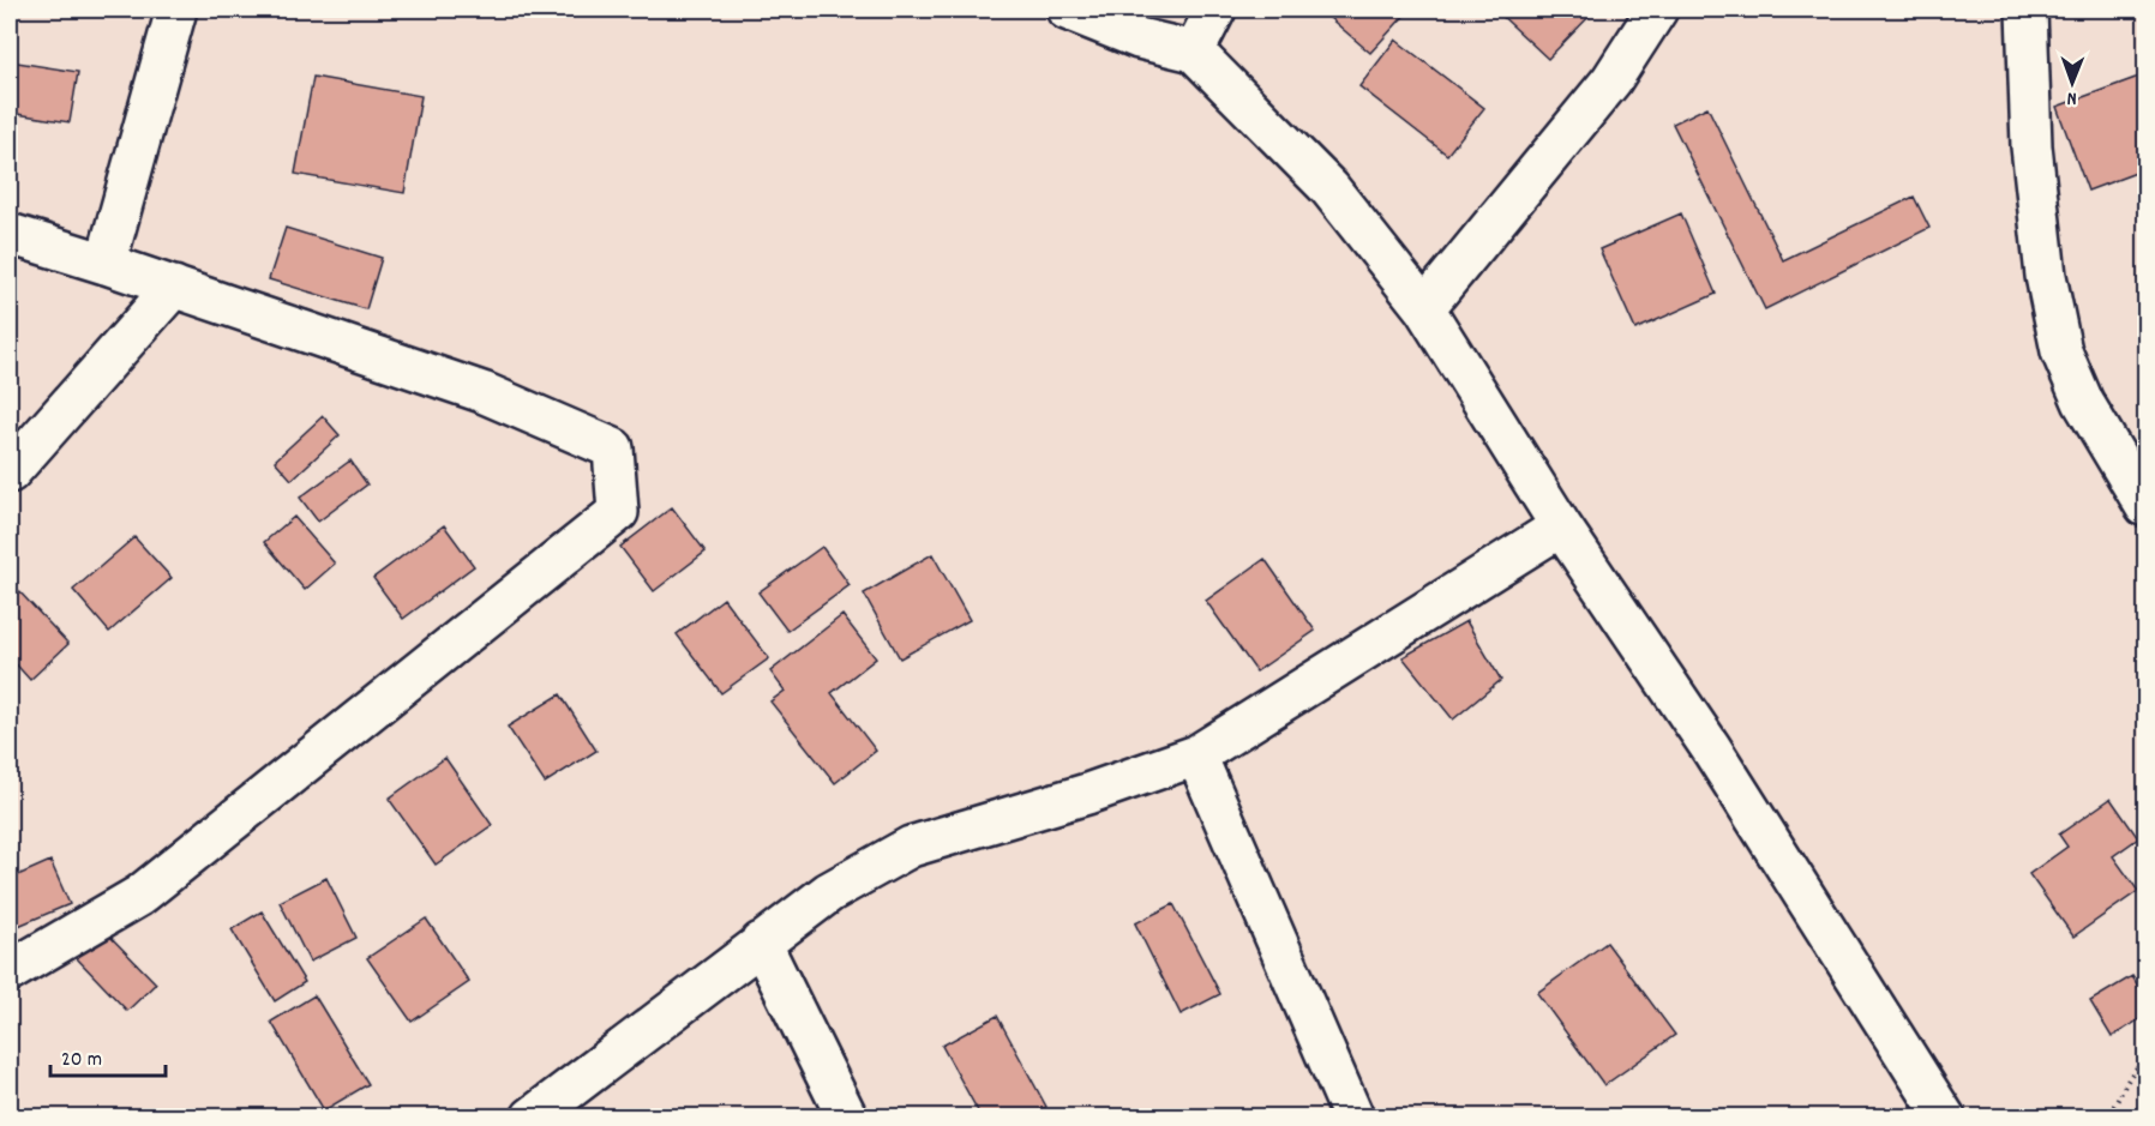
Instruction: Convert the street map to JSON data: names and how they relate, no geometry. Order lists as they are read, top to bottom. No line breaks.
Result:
{"scale_bar":"20 m","north":"bottom"}
